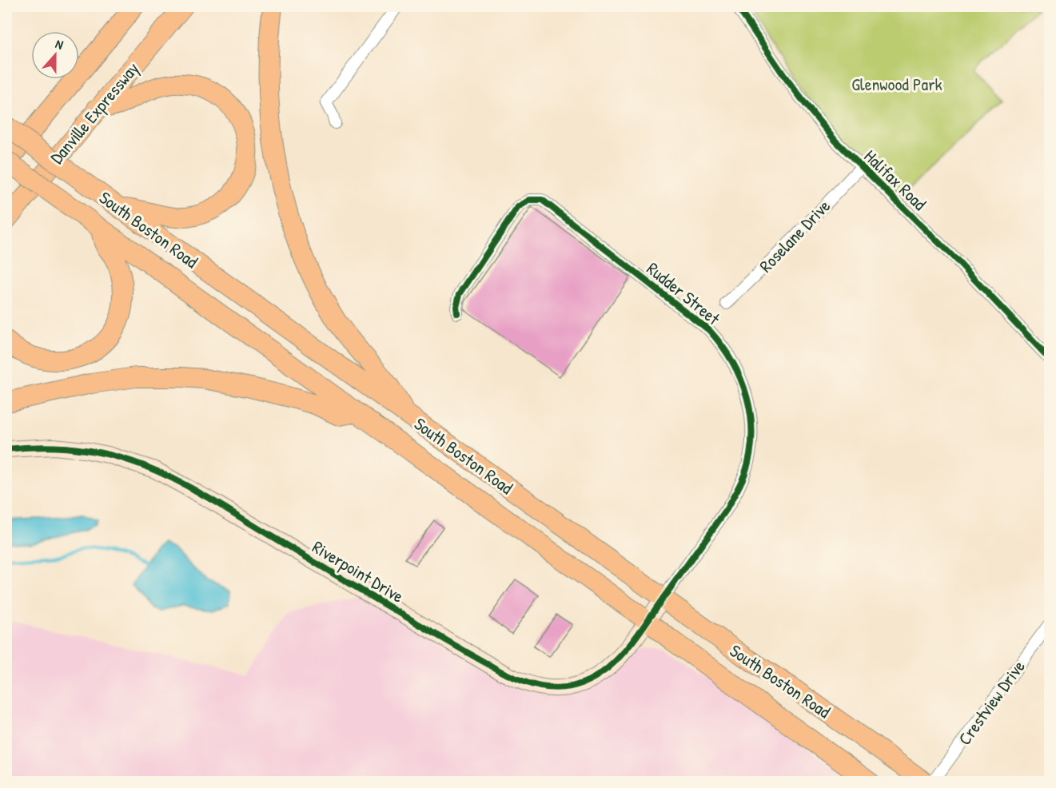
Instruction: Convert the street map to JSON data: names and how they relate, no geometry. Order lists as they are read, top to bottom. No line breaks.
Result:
{"streets":{"highway":["Danville Expressway","South Boston Road"],"street":["Halifax Road","Roselane Drive","Rudder Street","Riverpoint Drive","Crestview Drive"]},"crossings":[["Danville Expressway","South Boston Road"],["Halifax Road","Roselane Drive"],["South Boston Road","Rudder Street"],["South Boston Road","Riverpoint Drive"],["Rudder Street","Riverpoint Drive"]],"parks":["Glenwood Park"],"north":"top"}
